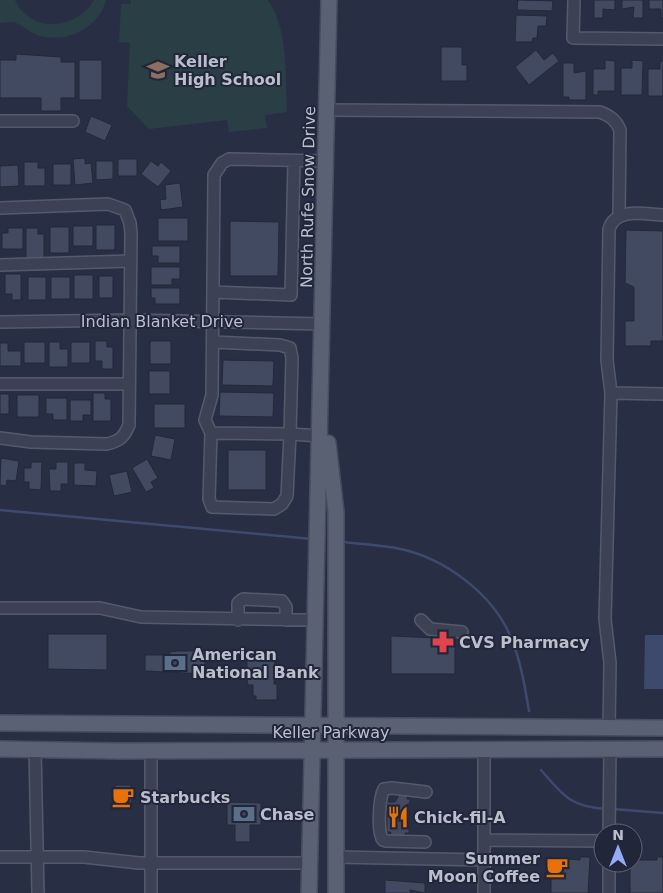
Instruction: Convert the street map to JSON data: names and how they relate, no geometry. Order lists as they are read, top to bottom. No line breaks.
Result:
{"streets":{"main road":["North Rufe Snow Drive","Keller Parkway"],"street":["Indian Blanket Drive"]},"crossings":[["North Rufe Snow Drive","Indian Blanket Drive"],["North Rufe Snow Drive","Keller Parkway"]],"places":{"school or university":["Keller High School"],"pharmacy":["CVS Pharmacy"],"bank":["American National Bank","Chase"],"cafe":["Starbucks","Summer Moon Coffee"],"restaurant":["Chick-fil-A"]},"north":"top"}
